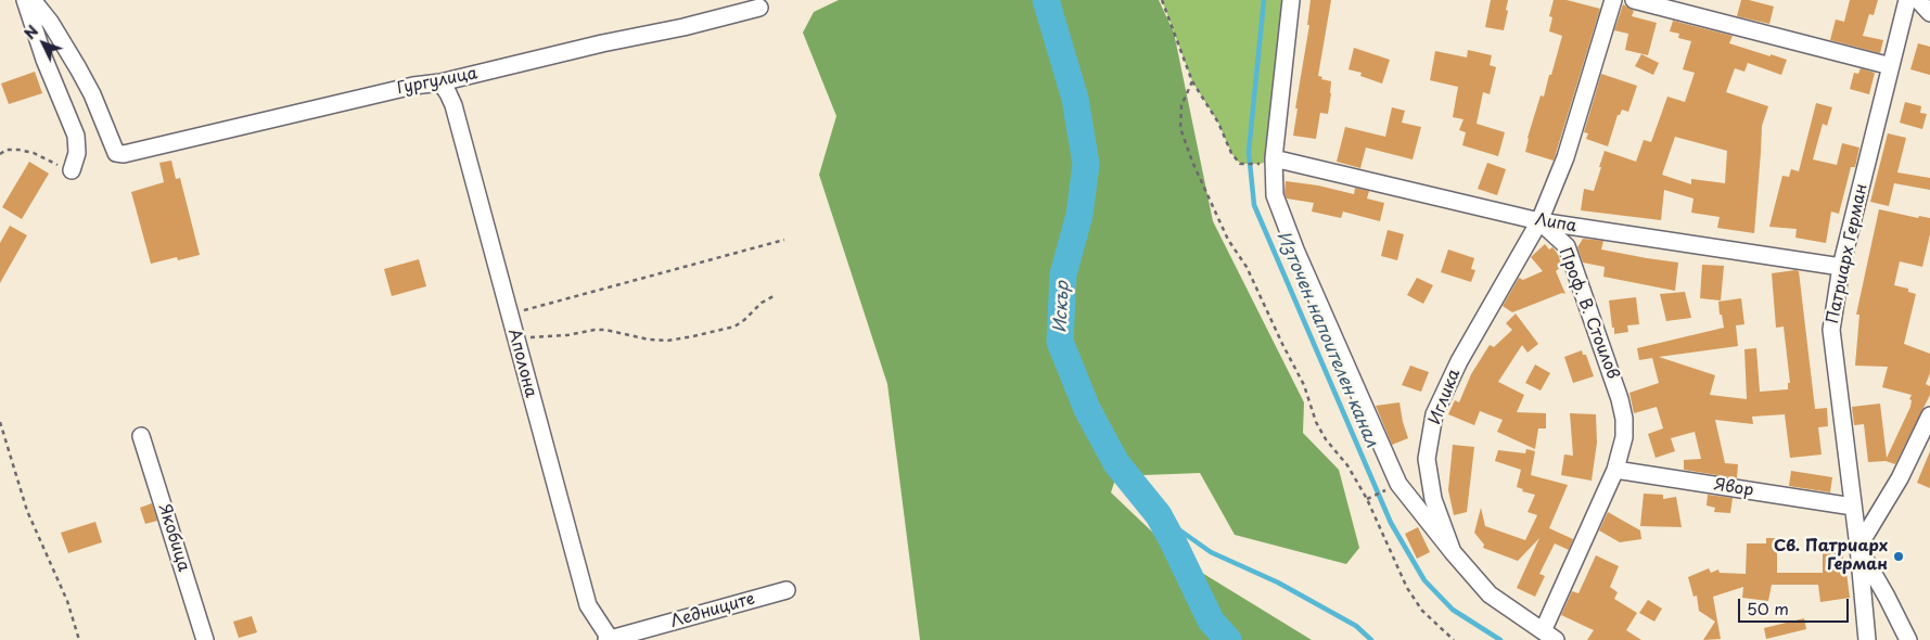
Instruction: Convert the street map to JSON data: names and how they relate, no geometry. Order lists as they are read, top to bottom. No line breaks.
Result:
{"streets":{"street":["Гургулица","Липа","Патриарх Герман","Проф. В. Стоилов","Аполона","Иглика","Явор","Якобица","Ледниците"]},"crossings":[["Гургулица","Аполона"],["Липа","Патриарх Герман"],["Липа","Проф. В. Стоилов"],["Липа","Иглика"],["Патриарх Герман","Явор"],["Проф. В. Стоилов","Иглика"],["Проф. В. Стоилов","Явор"],["Аполона","Ледниците"]],"water":["Искър","Източен напоителен канал"],"places":["Св. Патриарх Герман"],"scale_bar":"50 m","north":"top left"}
